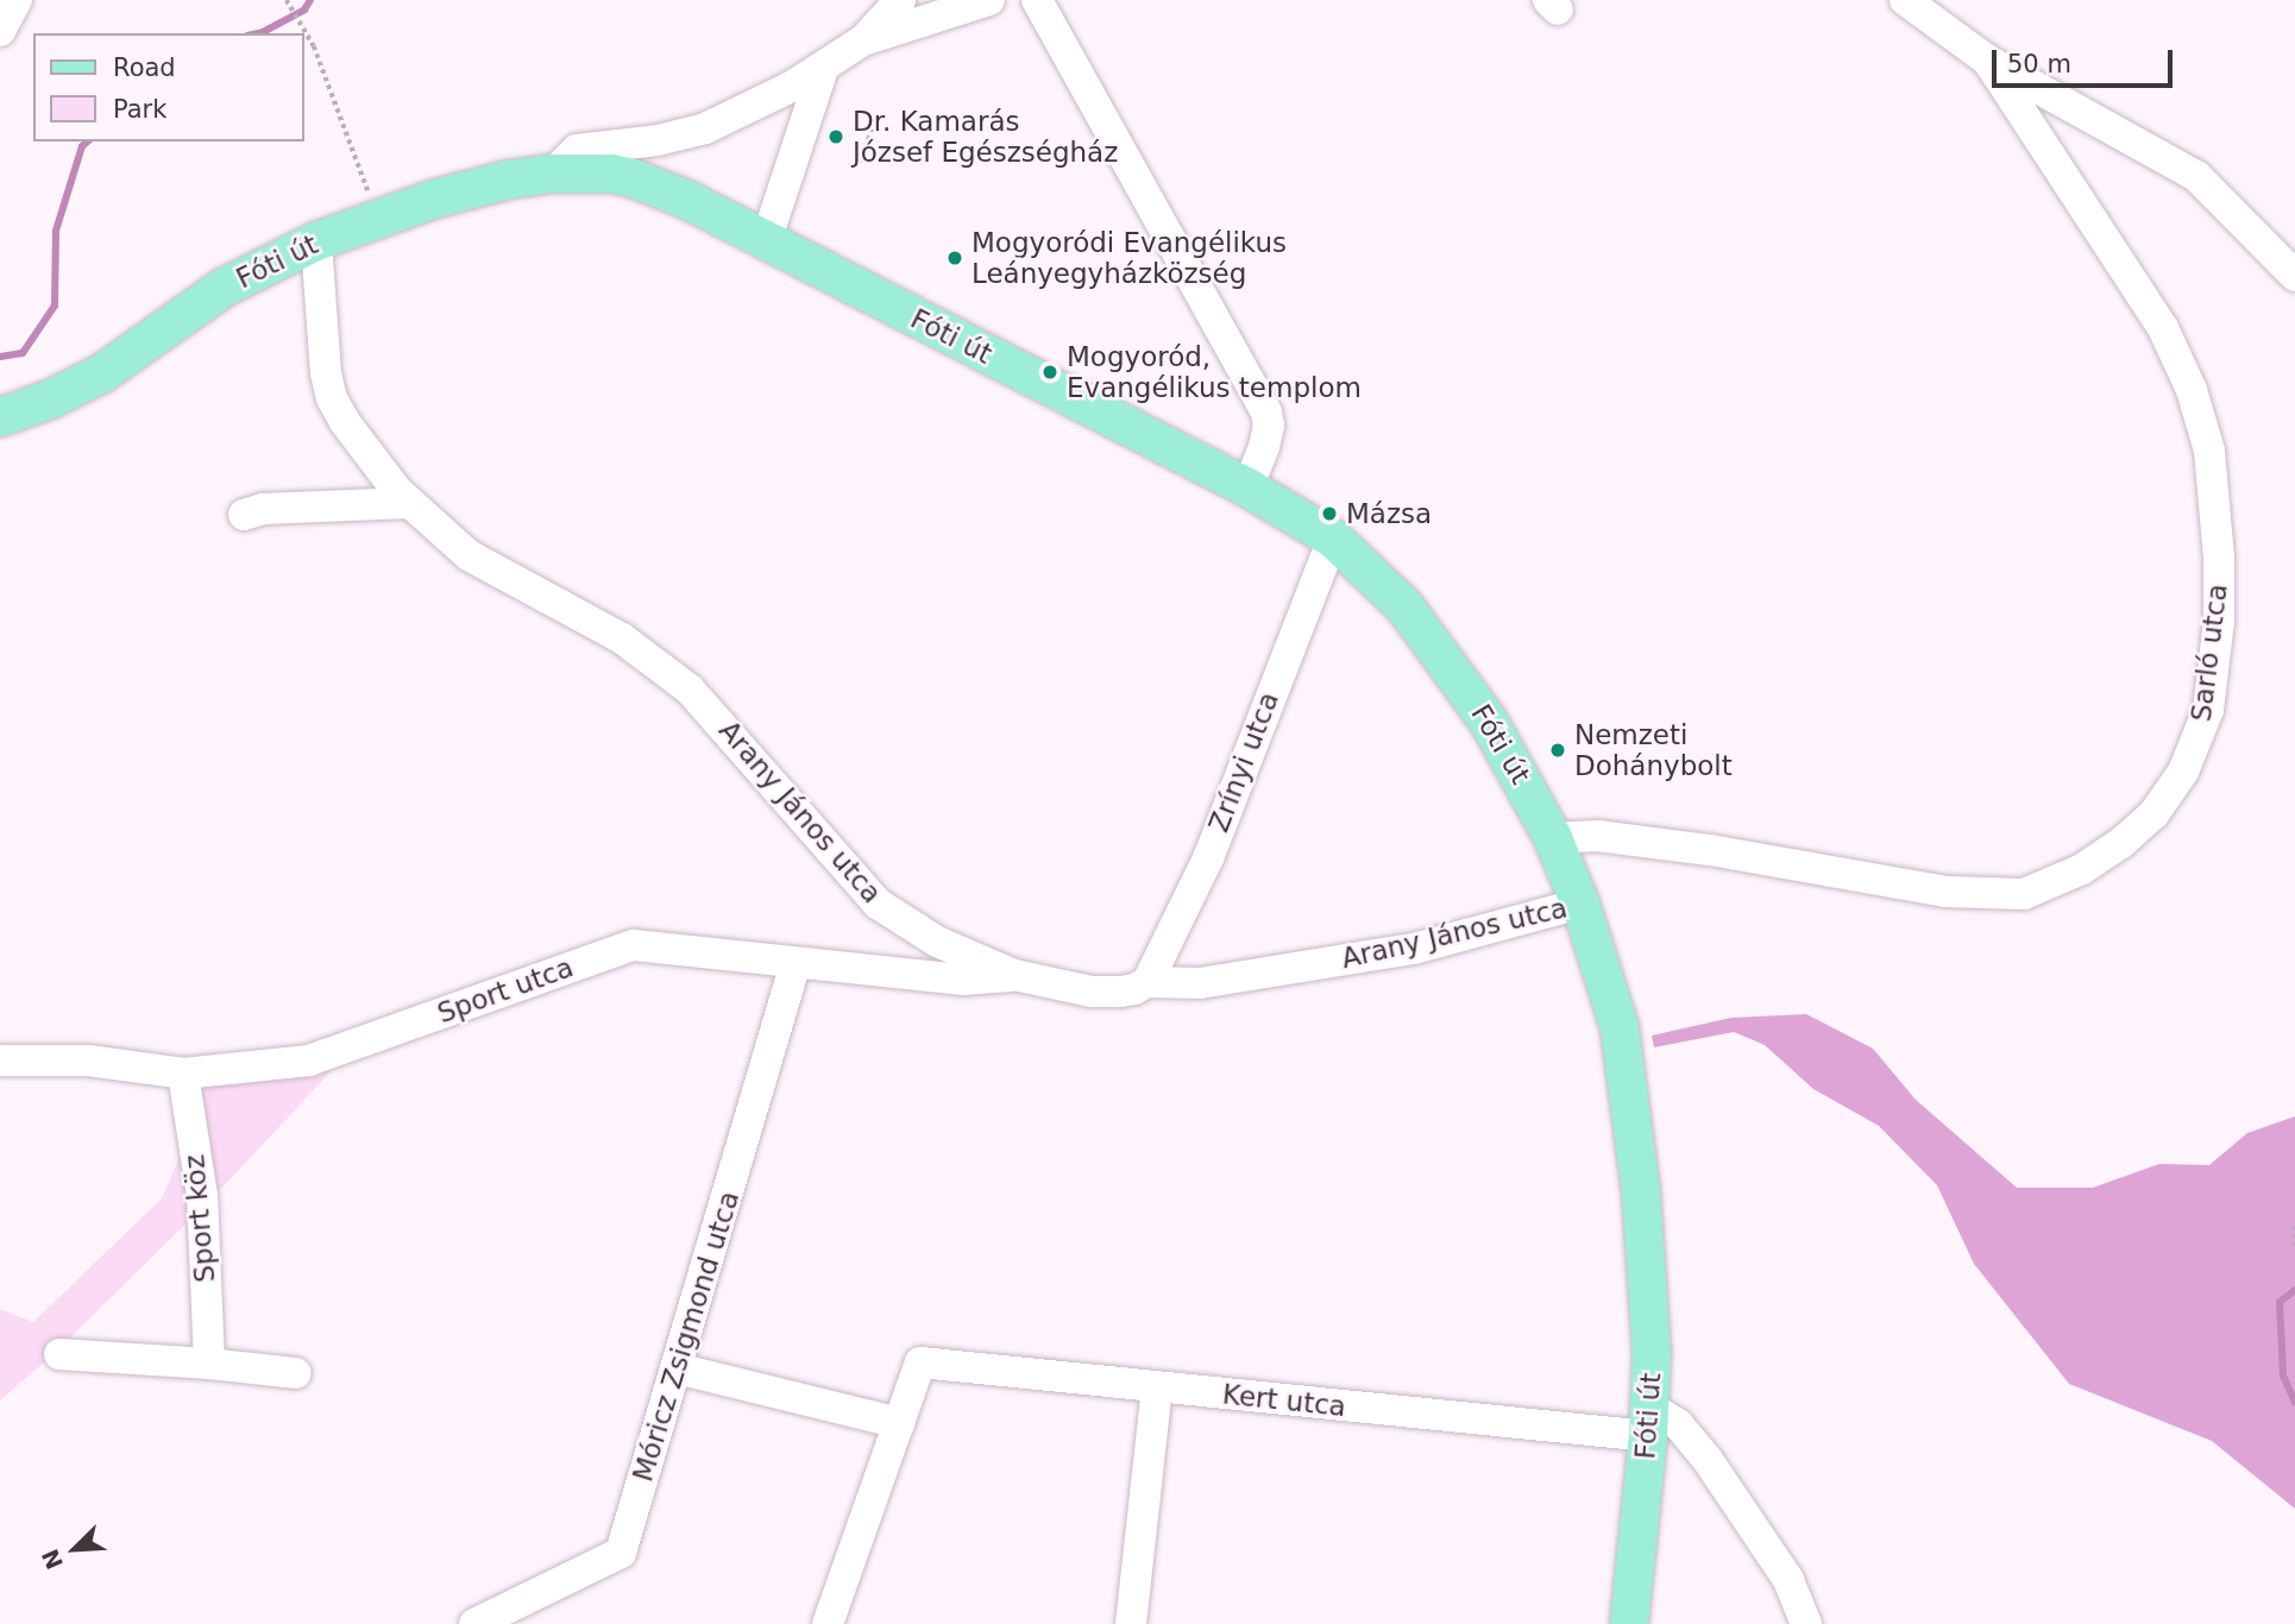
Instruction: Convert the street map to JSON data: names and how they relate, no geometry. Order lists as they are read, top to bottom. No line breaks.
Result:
{"streets":{"main road":["Fóti út"],"street":["Sarló utca","Zrínyi utca","Arany János utca","Sport utca","Sport köz","Móricz Zsigmond utca","Kert utca"]},"crossings":[["Fóti út","Sarló utca"],["Fóti út","Zrínyi utca"],["Fóti út","Arany János utca"],["Fóti út","Kert utca"],["Zrínyi utca","Arany János utca"],["Arany János utca","Sport utca"],["Sport utca","Sport köz"],["Sport utca","Móricz Zsigmond utca"]],"places":["Dr. Kamarás József Egészségház","Mogyoródi Evangélikus Leányegyházközség","Mogyoród, Evangélikus templom","Mázsa","Nemzeti Dohánybolt"],"legend":["Road","Park"],"scale_bar":"50 m","north":"bottom left"}
